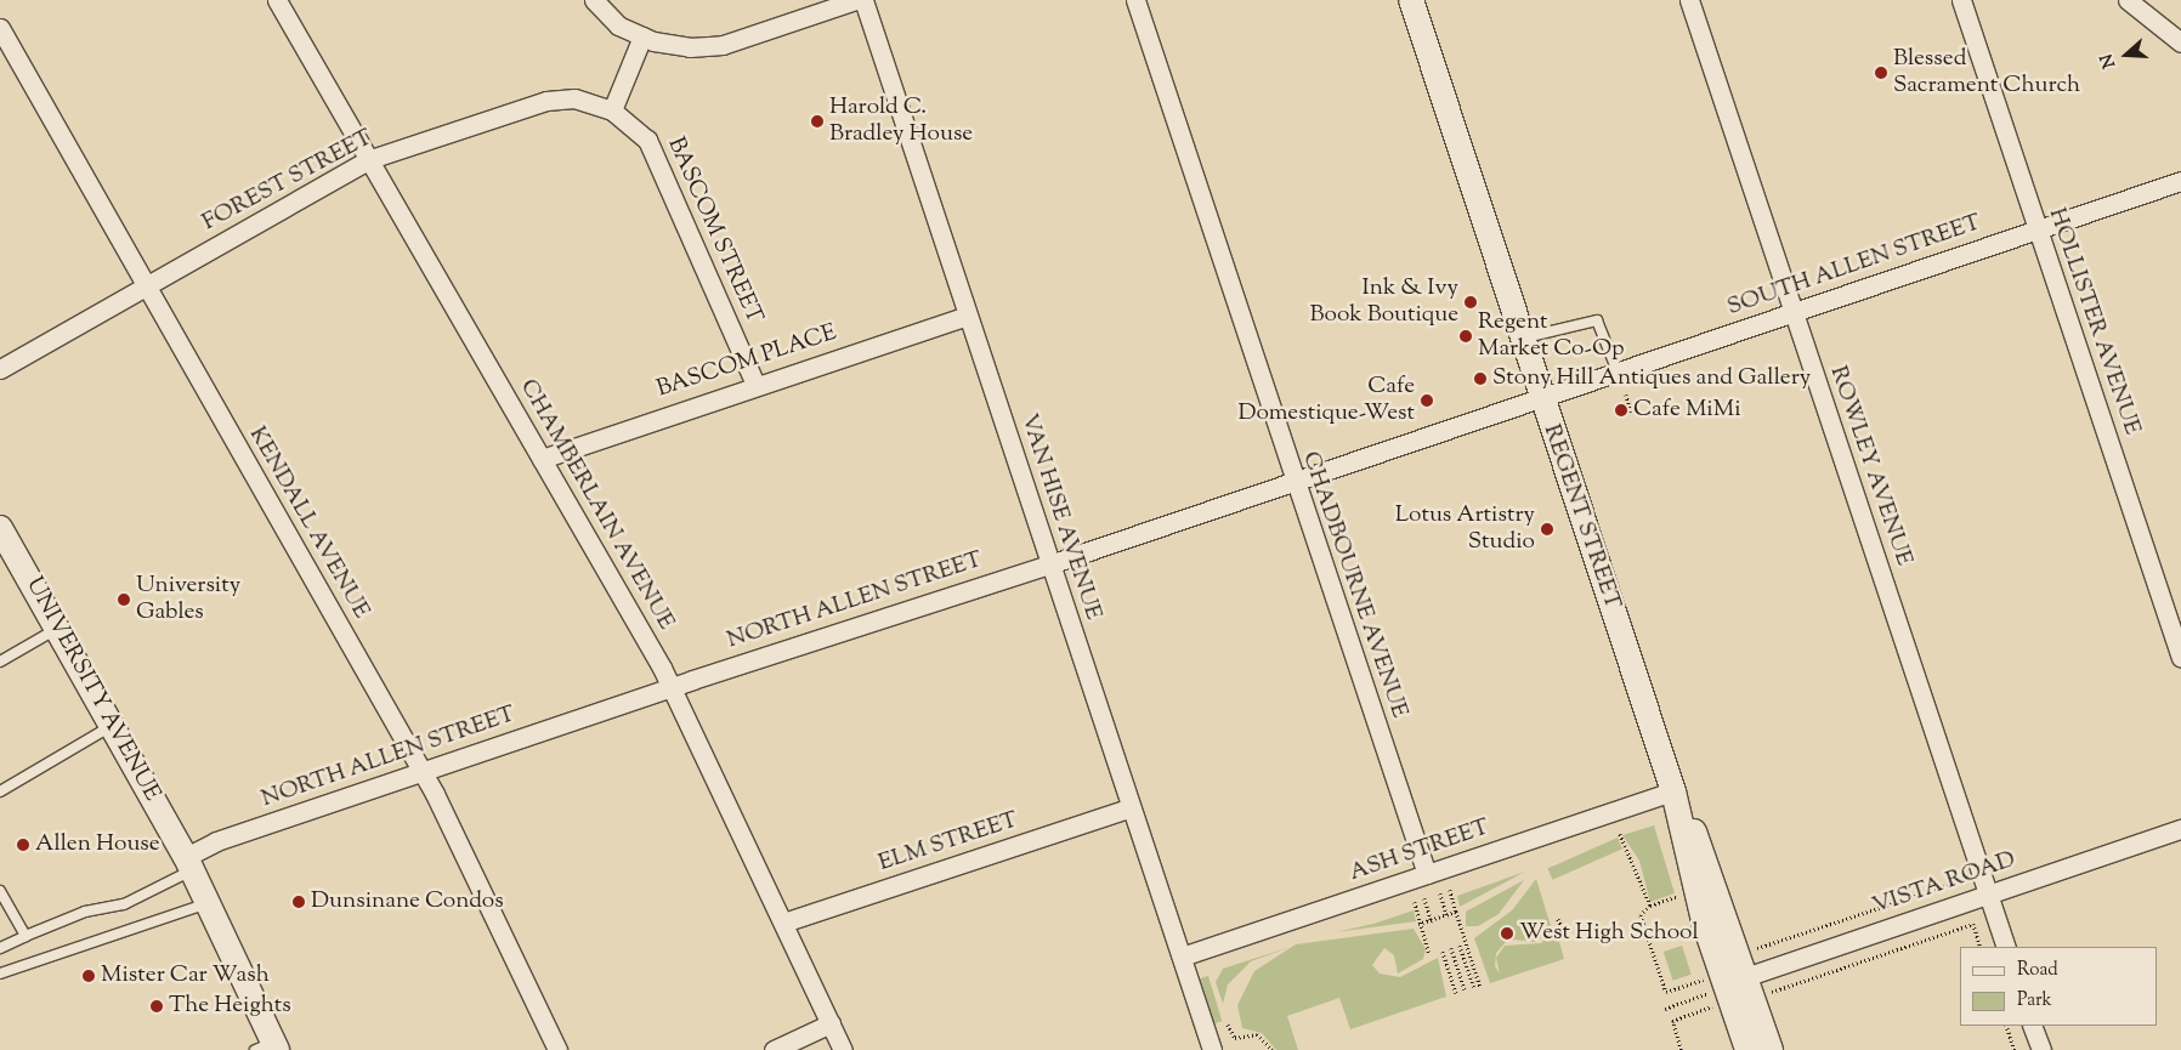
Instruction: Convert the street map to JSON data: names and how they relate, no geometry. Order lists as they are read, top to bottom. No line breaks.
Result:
{"streets":{"main road":["REGENT STREET","UNIVERSITY AVENUE"],"street":["FOREST STREET","BASCOM STREET","SOUTH ALLEN STREET","HOLLISTER AVENUE","BASCOM PLACE","ROWLEY AVENUE","CHAMBERLAIN AVENUE","VAN HISE AVENUE","KENDALL AVENUE","CHADBOURNE AVENUE","NORTH ALLEN STREET","ELM STREET","ASH STREET","VISTA ROAD"]},"crossings":[["FOREST STREET","BASCOM STREET"],["FOREST STREET","CHAMBERLAIN AVENUE"],["FOREST STREET","KENDALL AVENUE"],["BASCOM STREET","BASCOM PLACE"],["SOUTH ALLEN STREET","HOLLISTER AVENUE"],["SOUTH ALLEN STREET","ROWLEY AVENUE"],["SOUTH ALLEN STREET","REGENT STREET"],["SOUTH ALLEN STREET","NORTH ALLEN STREET"],["BASCOM PLACE","CHAMBERLAIN AVENUE"],["BASCOM PLACE","VAN HISE AVENUE"],["ROWLEY AVENUE","VISTA ROAD"],["CHAMBERLAIN AVENUE","NORTH ALLEN STREET"],["CHAMBERLAIN AVENUE","ELM STREET"],["VAN HISE AVENUE","NORTH ALLEN STREET"],["VAN HISE AVENUE","ELM STREET"],["VAN HISE AVENUE","ASH STREET"],["REGENT STREET","NORTH ALLEN STREET"],["REGENT STREET","ASH STREET"],["REGENT STREET","VISTA ROAD"],["KENDALL AVENUE","NORTH ALLEN STREET"],["CHADBOURNE AVENUE","NORTH ALLEN STREET"],["CHADBOURNE AVENUE","ASH STREET"],["NORTH ALLEN STREET","UNIVERSITY AVENUE"]],"places":["Blessed Sacrament Church","Harold C. Bradley House","Ink & Ivy Book Boutique","Regent Market Co-Op","Stony Hill Antiques and Gallery","Cafe Domestique-West","Cafe MiMi","Lotus Artistry Studio","University Gables","Allen House","Dunsinane Condos","West High School","Mister Car Wash","The Heights"],"legend":["Road","Park"],"north":"left"}
